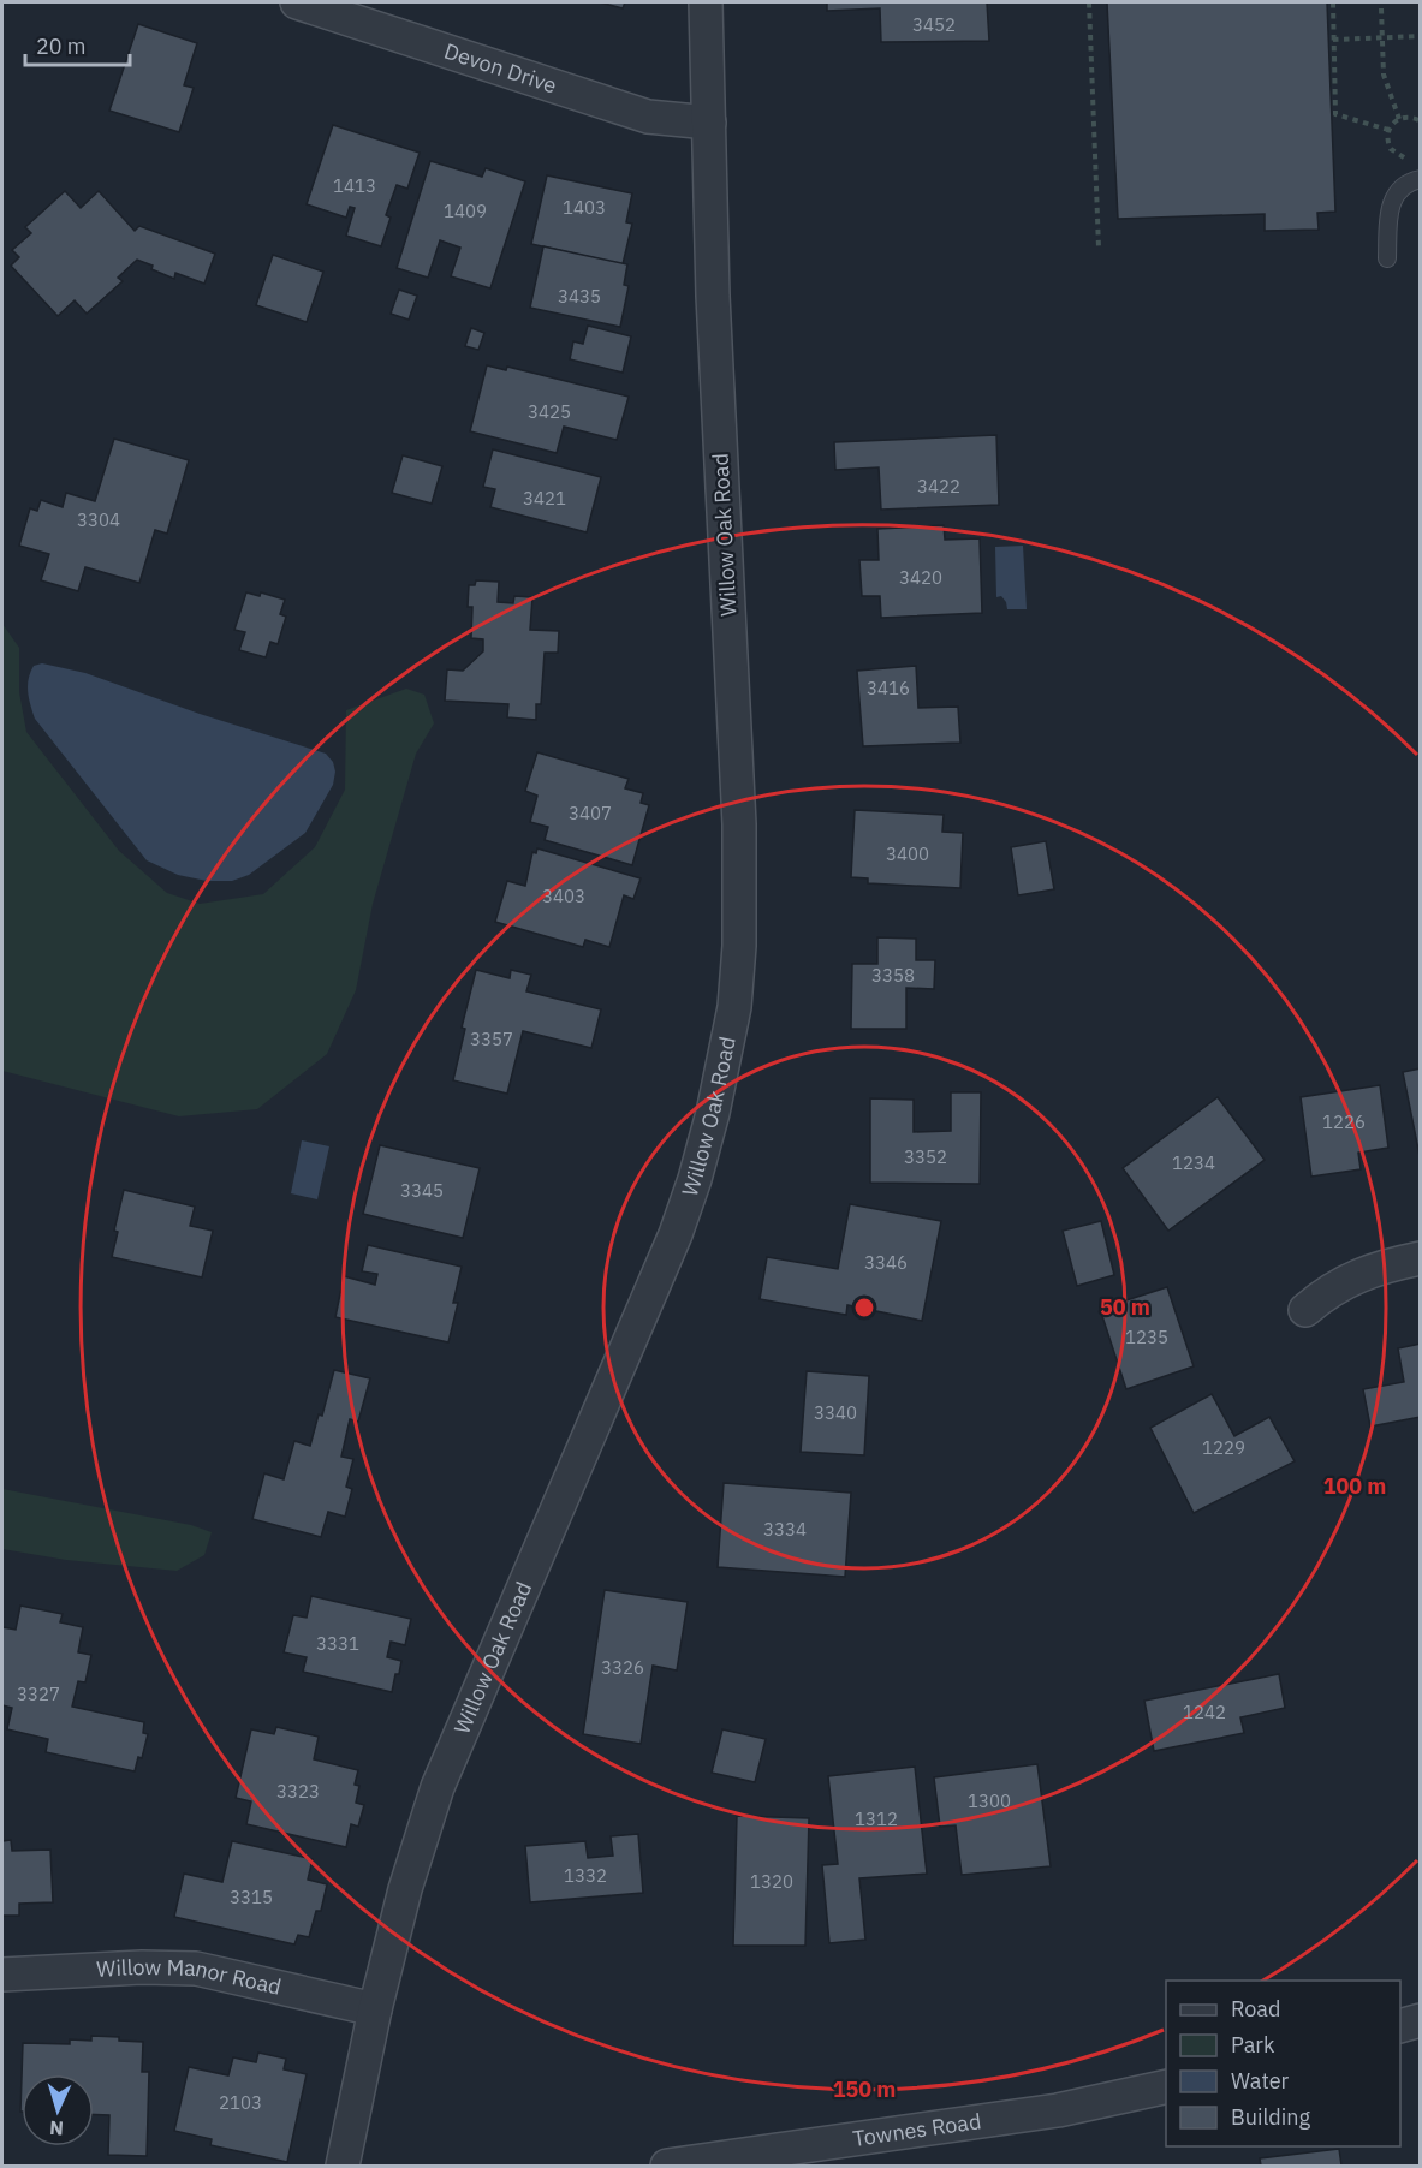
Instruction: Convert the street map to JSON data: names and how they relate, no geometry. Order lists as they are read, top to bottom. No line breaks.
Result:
{"streets":{"street":["Devon Drive","Willow Oak Road","Willow Manor Road","Townes Road"]},"crossings":[["Devon Drive","Willow Oak Road"],["Willow Oak Road","Willow Manor Road"]],"house_numbers":["3452","1413","1403","1409","3435","3425","3422","3421","3304","3420","3416","3407","3400","3403","3358","3357","1226","3352","1234","3345","3346","1235","3340","1229","3334","3331","3326","3327","1242","3323","1300","1312","1332","1320","3315","2103"],"legend":["Road","Park","Water","Building"],"scale_bar":"20 m","north":"bottom","rings":["50 m","100 m","150 m"]}
